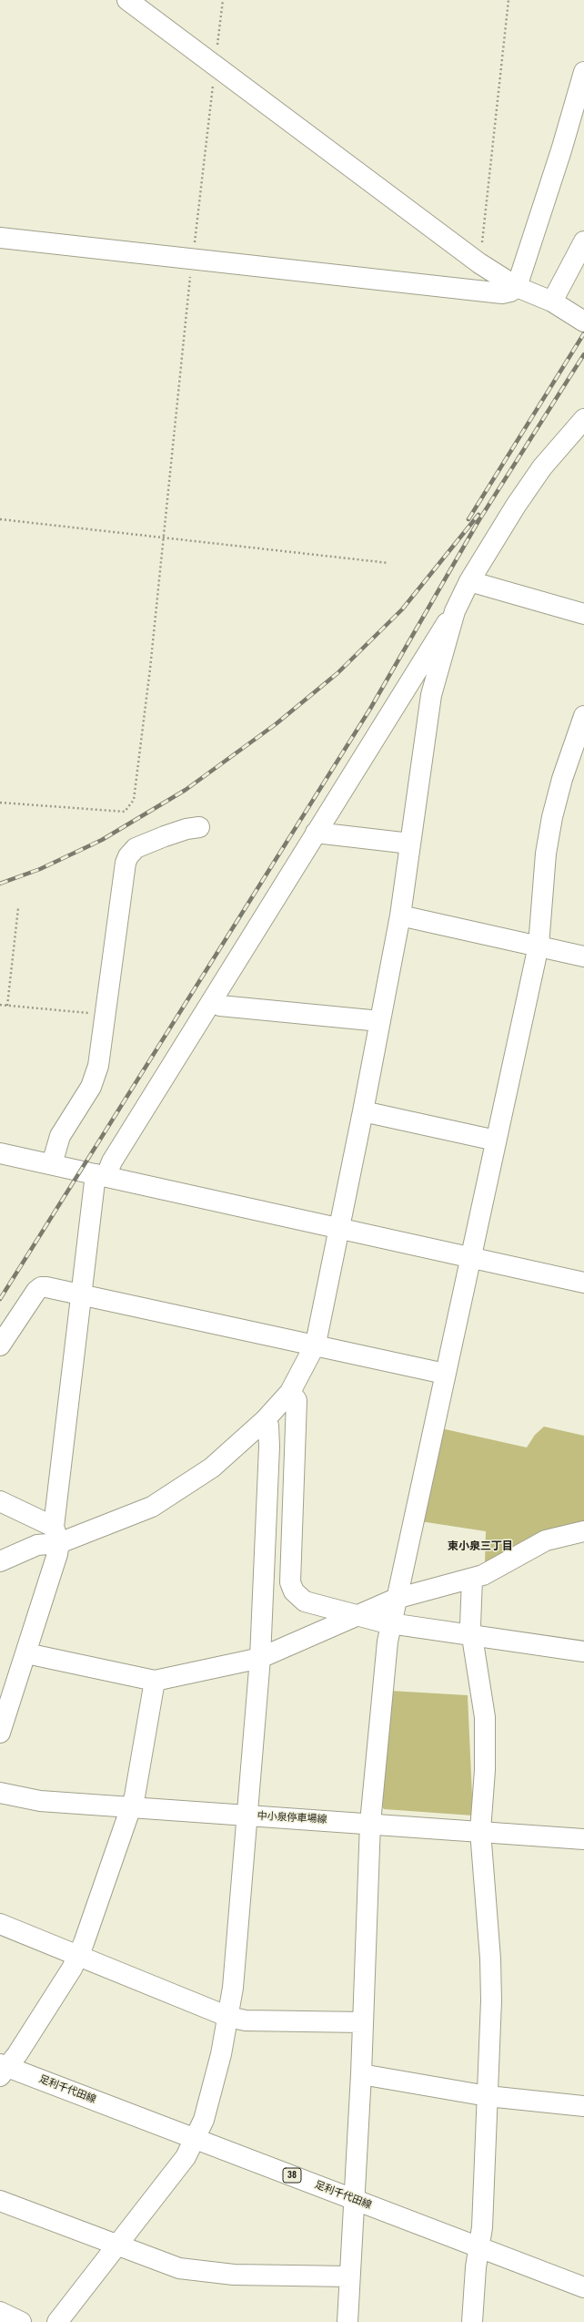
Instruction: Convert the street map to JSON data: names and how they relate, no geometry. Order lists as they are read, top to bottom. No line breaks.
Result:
{"streets":{"street":["中小泉停車場線","足利千代田線","38"]},"districts":["東小泉三丁目"]}
